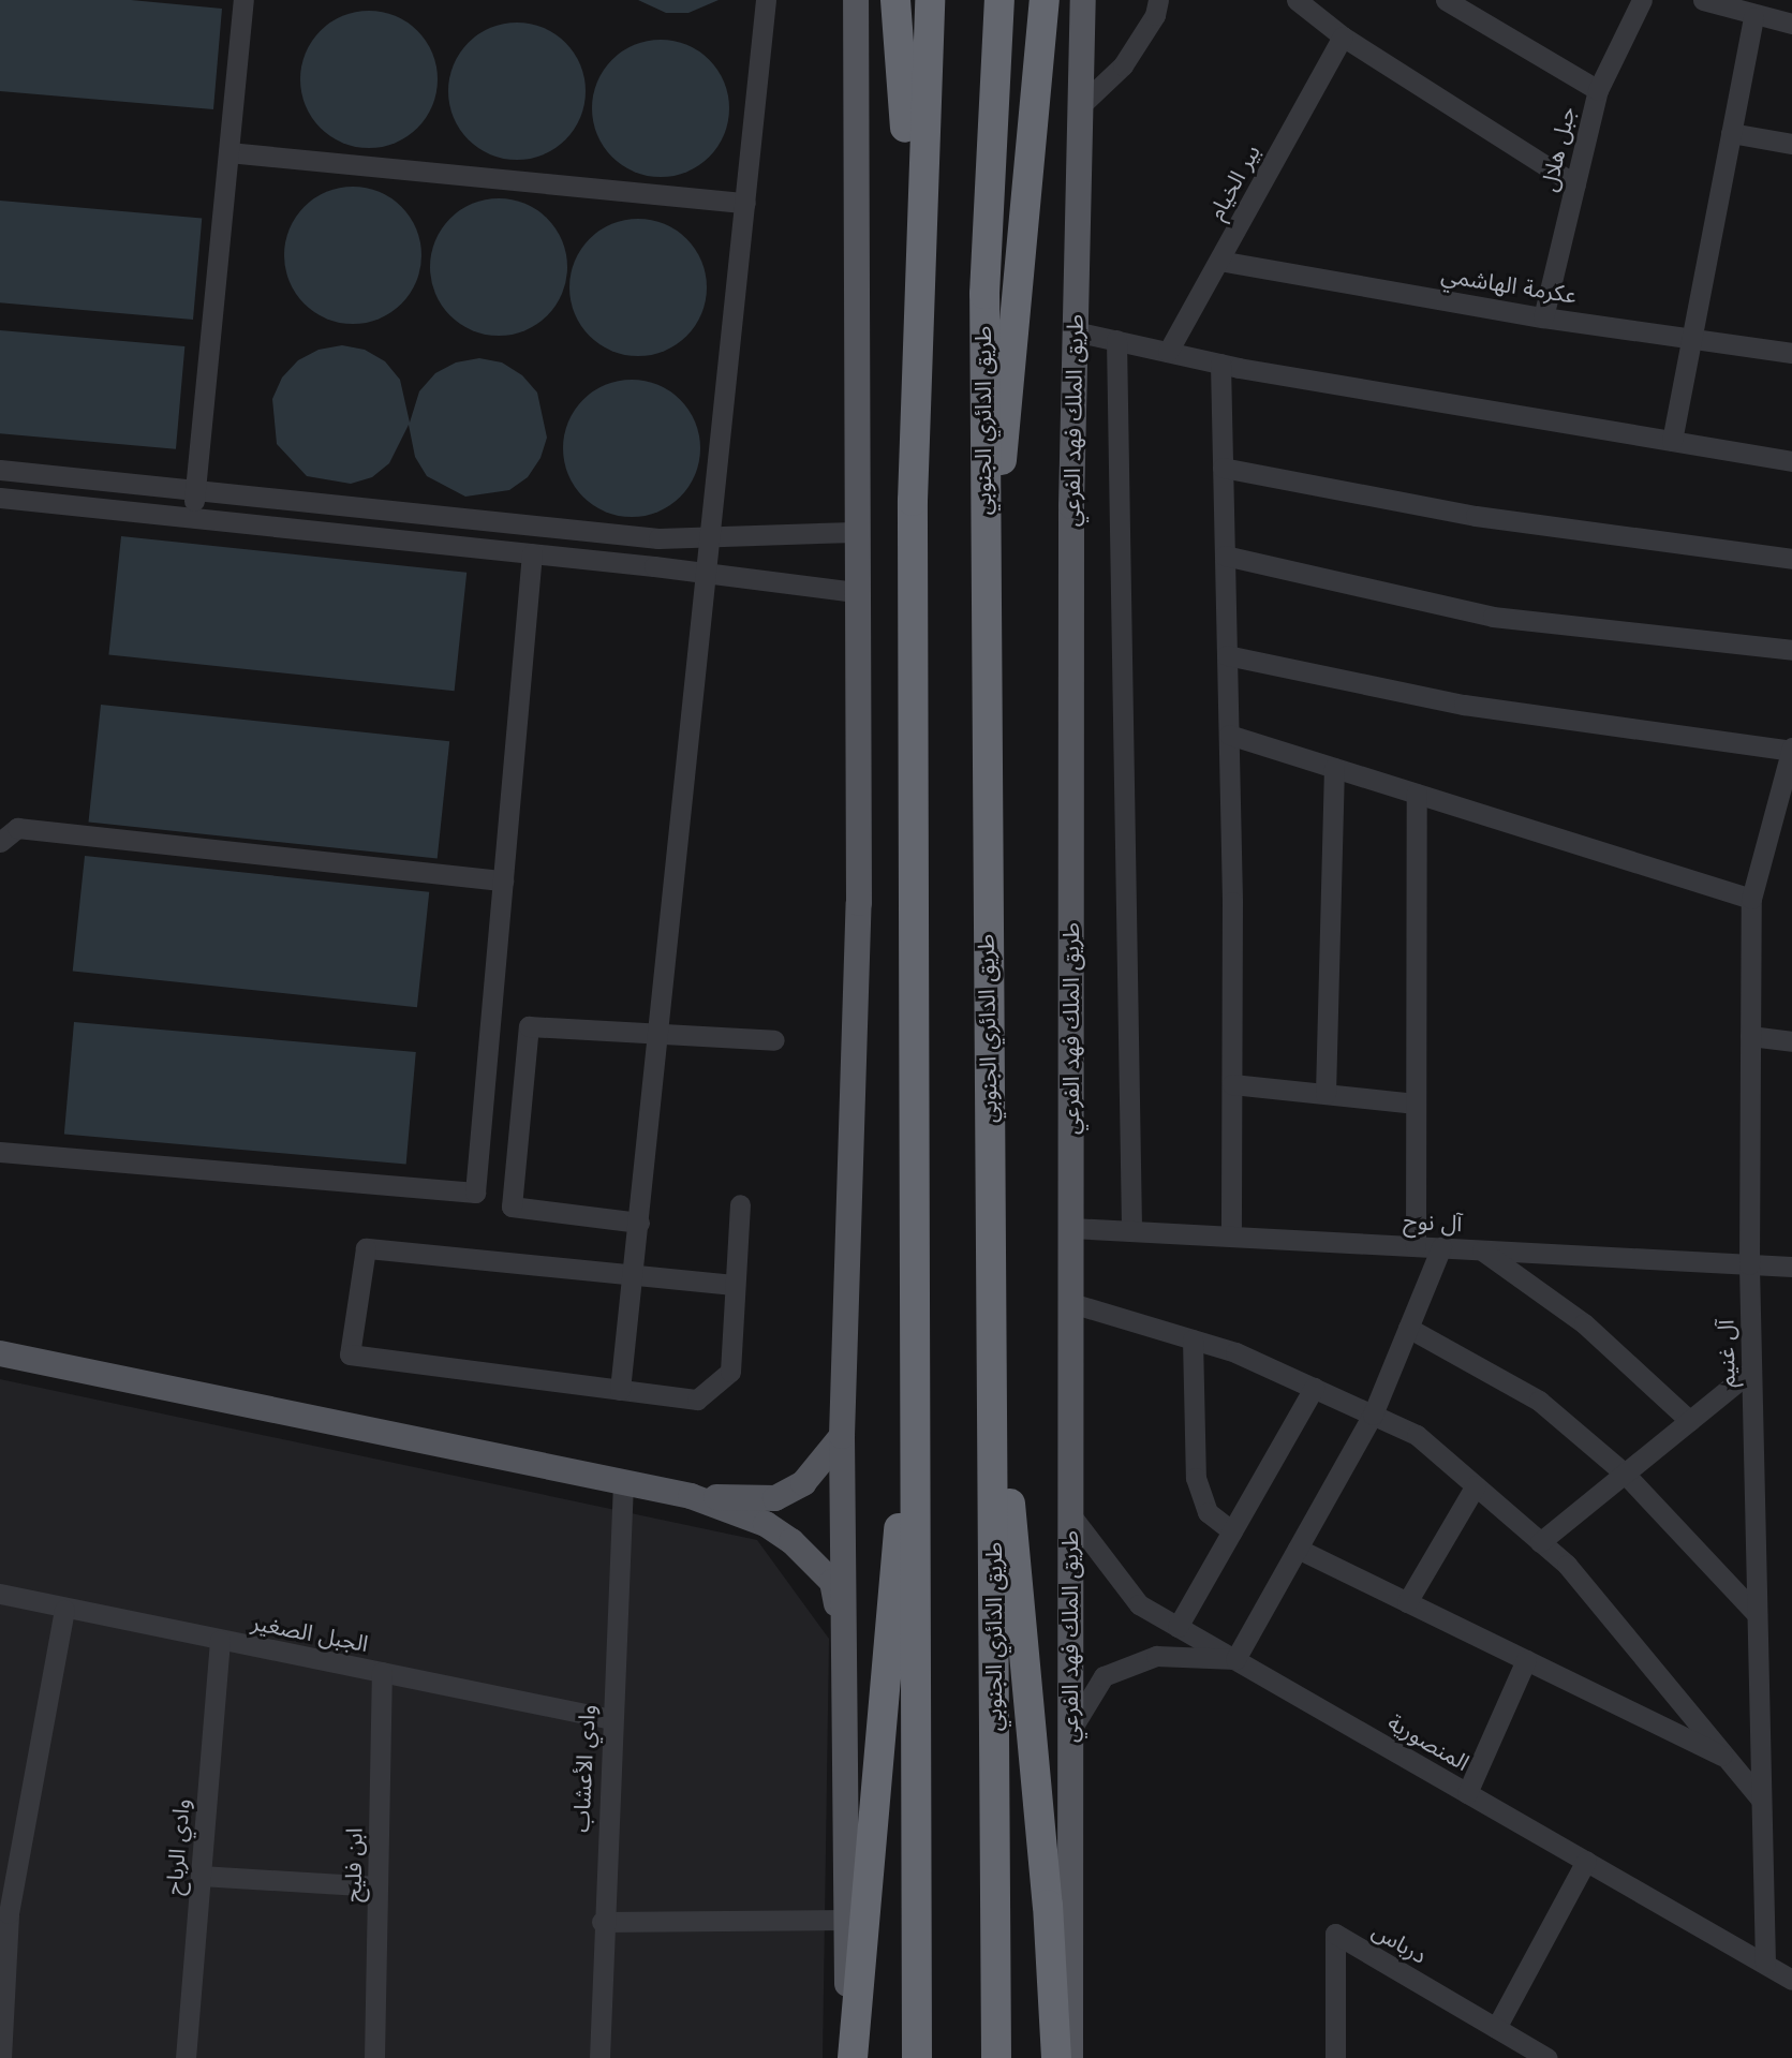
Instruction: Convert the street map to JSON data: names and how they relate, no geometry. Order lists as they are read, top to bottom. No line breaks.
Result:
{"streets":{"highway":["طريق الدائري الجنوبي"],"main road":["طريق الملك فهد الفرعي"],"street":["جبل هلال","بير الخيام","عكرمة الهاشمي","آل نوح","آل غنيم","الجبل الصغير","المنصورية","وادي الأعشاب","وادي الرباح","ابن فليح","درباس"]},"crossings":[["جبل هلال","عكرمة الهاشمي"],["بير الخيام","عكرمة الهاشمي"],["طريق الملك فهد الفرعي","آل نوح"],["طريق الملك فهد الفرعي","المنصورية"],["آل نوح","آل غنيم"],["آل غنيم","المنصورية"],["الجبل الصغير","وادي الأعشاب"],["الجبل الصغير","وادي الرباح"],["الجبل الصغير","ابن فليح"]]}
